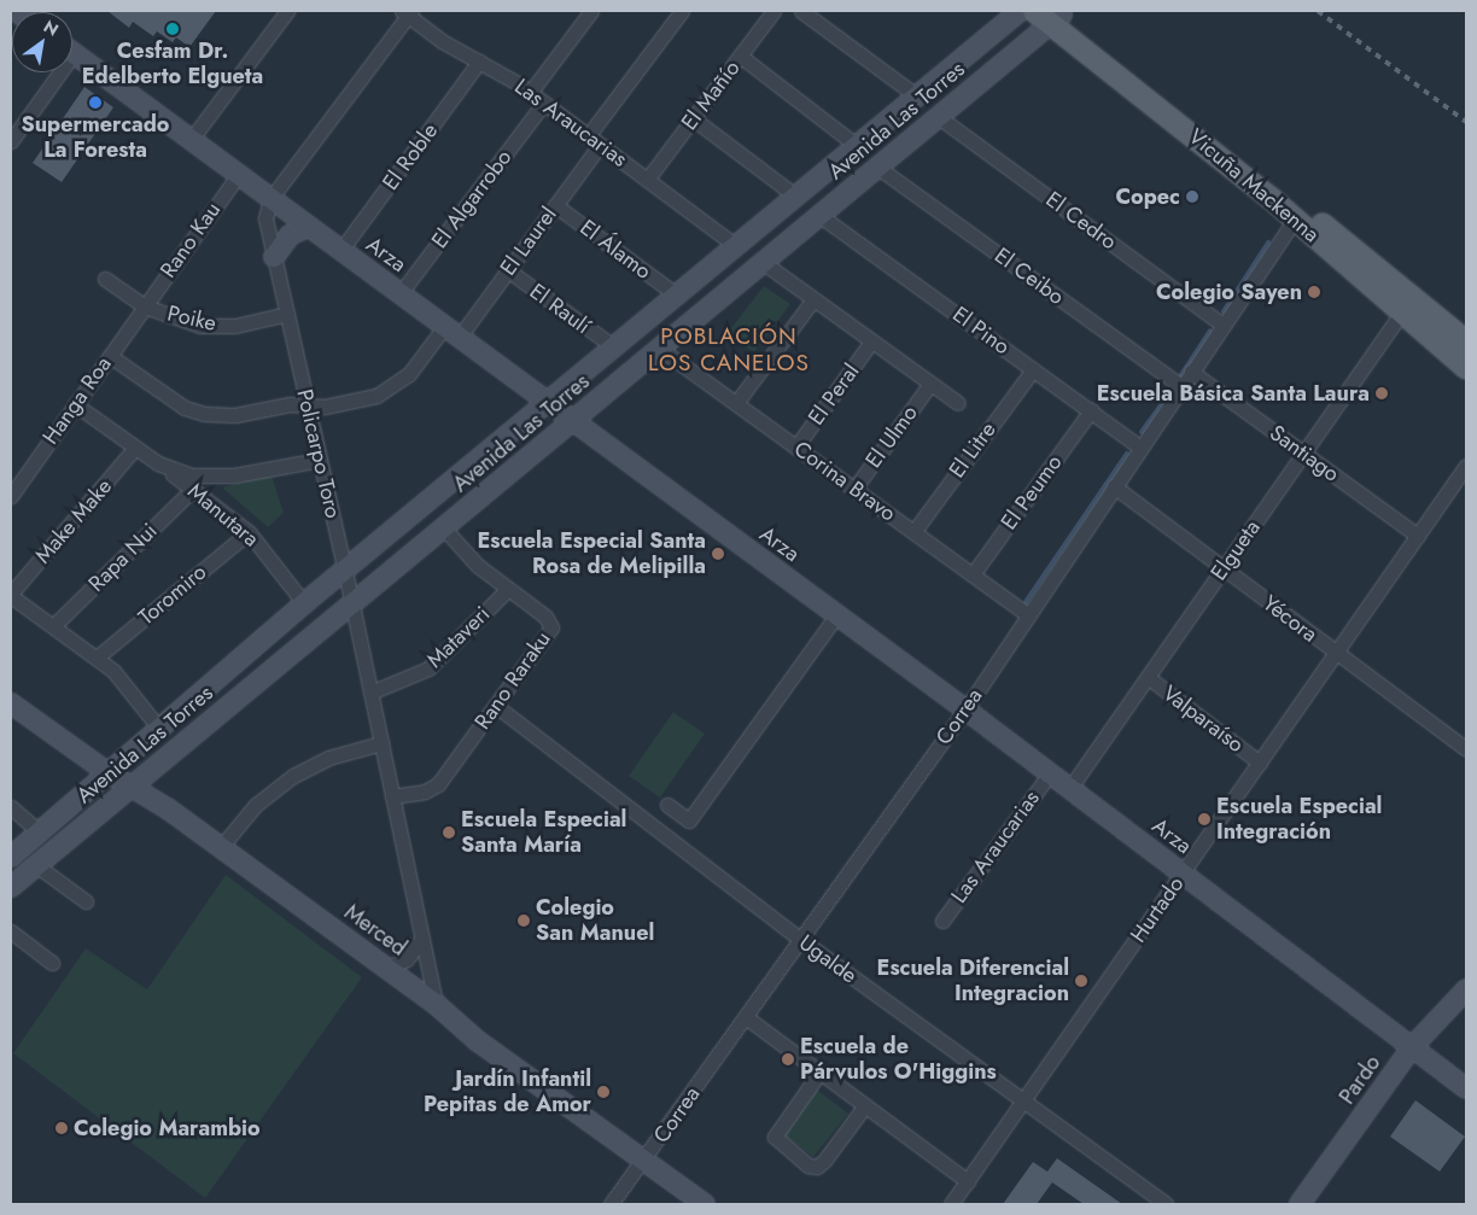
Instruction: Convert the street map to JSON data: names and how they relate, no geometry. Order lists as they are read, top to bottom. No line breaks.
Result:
{"streets":{"main road":["Avenida Las Torres","Vicuña Mackenna","Arza","Merced","Pardo"],"street":["El Mañío","Las Araucarias","El Roble","El Algarrobo","El Cedro","Rano Kau","El Laurel","El Álamo","El Ceibo","El Raulí","Poike","El Pino","El Peral","Hanga Roa","El Ulmo","El Litre","Policarpo Toro","Santiago","Corina Bravo","El Peumo","Manutara","Make Make","Elgueta","Rapa Nui","Toromiro","Yécora","Mataveri","Rano Raraku","Correa","Valparaíso","Hurtado","Ugalde"]},"crossings":[["El Mañío","Las Araucarias"],["Avenida Las Torres","Las Araucarias"],["Avenida Las Torres","Vicuña Mackenna"],["Avenida Las Torres","El Cedro"],["Avenida Las Torres","El Álamo"],["Avenida Las Torres","Arza"],["Avenida Las Torres","El Ceibo"],["Avenida Las Torres","El Raulí"],["Avenida Las Torres","El Pino"],["Avenida Las Torres","Policarpo Toro"],["Avenida Las Torres","Corina Bravo"],["Avenida Las Torres","Manutara"],["Avenida Las Torres","Rano Raraku"],["Avenida Las Torres","Merced"],["Las Araucarias","El Roble"],["Las Araucarias","El Algarrobo"],["Las Araucarias","El Laurel"],["Las Araucarias","Arza"],["El Roble","Arza"],["Vicuña Mackenna","Elgueta"],["Vicuña Mackenna","Correa"],["El Algarrobo","Arza"],["El Cedro","Correa"],["Rano Kau","Arza"],["Rano Kau","Poike"],["Rano Kau","Hanga Roa"],["El Laurel","El Álamo"],["El Laurel","Arza"],["El Laurel","El Raulí"],["El Laurel","Hanga Roa"],["El Laurel","Policarpo Toro"],["Arza","Policarpo Toro"],["Arza","Elgueta"],["Arza","Correa"],["Arza","Hurtado"],["Arza","Pardo"],["El Ceibo","Correa"],["Poike","Hanga Roa"],["Poike","Policarpo Toro"],["El Pino","El Litre"],["El Pino","El Peumo"],["El Pino","Correa"],["El Peral","Corina Bravo"],["Hanga Roa","Manutara"],["El Ulmo","Corina Bravo"],["El Litre","Corina Bravo"],["Policarpo Toro","Manutara"],["Policarpo Toro","Mataveri"],["Policarpo Toro","Rano Raraku"],["Policarpo Toro","Merced"],["Santiago","Elgueta"],["Santiago","Correa"],["Santiago","Hurtado"],["Corina Bravo","El Peumo"],["Corina Bravo","Correa"],["Manutara","Make Make"],["Manutara","Rapa Nui"],["Manutara","Toromiro"],["Elgueta","Yécora"],["Elgueta","Valparaíso"],["Yécora","Correa"],["Yécora","Hurtado"],["Mataveri","Rano Raraku"],["Rano Raraku","Ugalde"],["Correa","Merced"],["Correa","Ugalde"],["Valparaíso","Hurtado"],["Hurtado","Ugalde"]],"districts":["POBLACIÓN LOS CANELOS"],"places":["Cesfam Dr. Edelberto Elgueta","Supermercado La Foresta","Copec","Colegio Sayen","Escuela Básica Santa Laura","Escuela Especial Santa Rosa de Melipilla","Escuela Especial Integración","Escuela Especial Santa María","Colegio San Manuel","Escuela Diferencial Integracion","Escuela de Párvulos O'Higgins","Jardín Infantil Pepitas de Amor","Colegio Marambio"],"north":"top right"}
